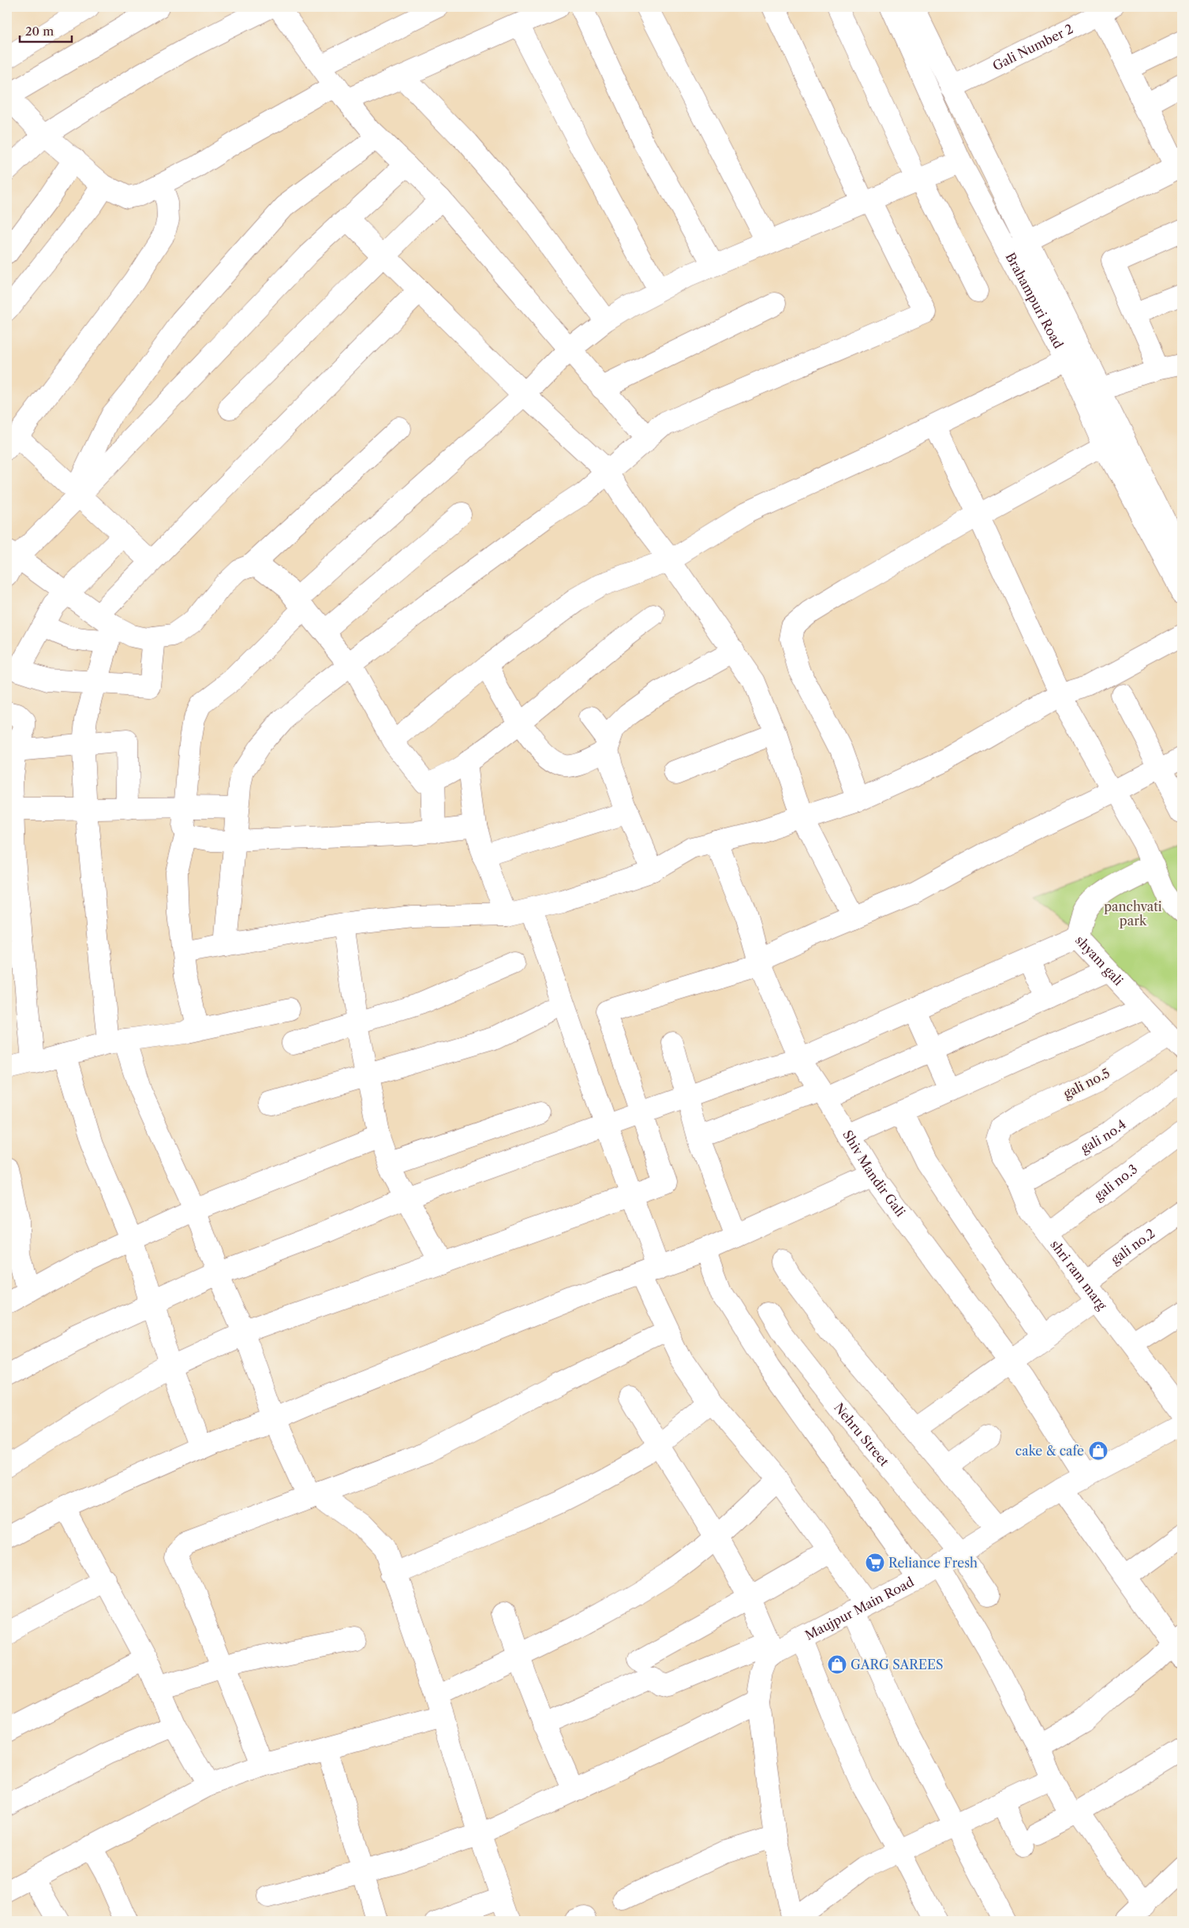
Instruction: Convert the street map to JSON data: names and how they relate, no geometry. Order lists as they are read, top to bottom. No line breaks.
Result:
{"streets":{"street":["Gali Number 2","Brahampuri Road","shyam gali","gali no.5","gali no.4","Shiv Mandir Gali","gali no.3","gali no.2","shri ram marg","Nehru Street","Maujpur Main Road"]},"crossings":[["Gali Number 2","Brahampuri Road"],["shyam gali","gali no.5"],["gali no.5","shri ram marg"],["gali no.4","shri ram marg"],["Shiv Mandir Gali","Maujpur Main Road"],["gali no.3","shri ram marg"],["gali no.2","shri ram marg"],["Nehru Street","Maujpur Main Road"]],"parks":["panchvati park"],"places":{"shop":["cake & cafe","GARG SAREES"],"supermarket":["Reliance Fresh"]},"scale_bar":"20 m"}
